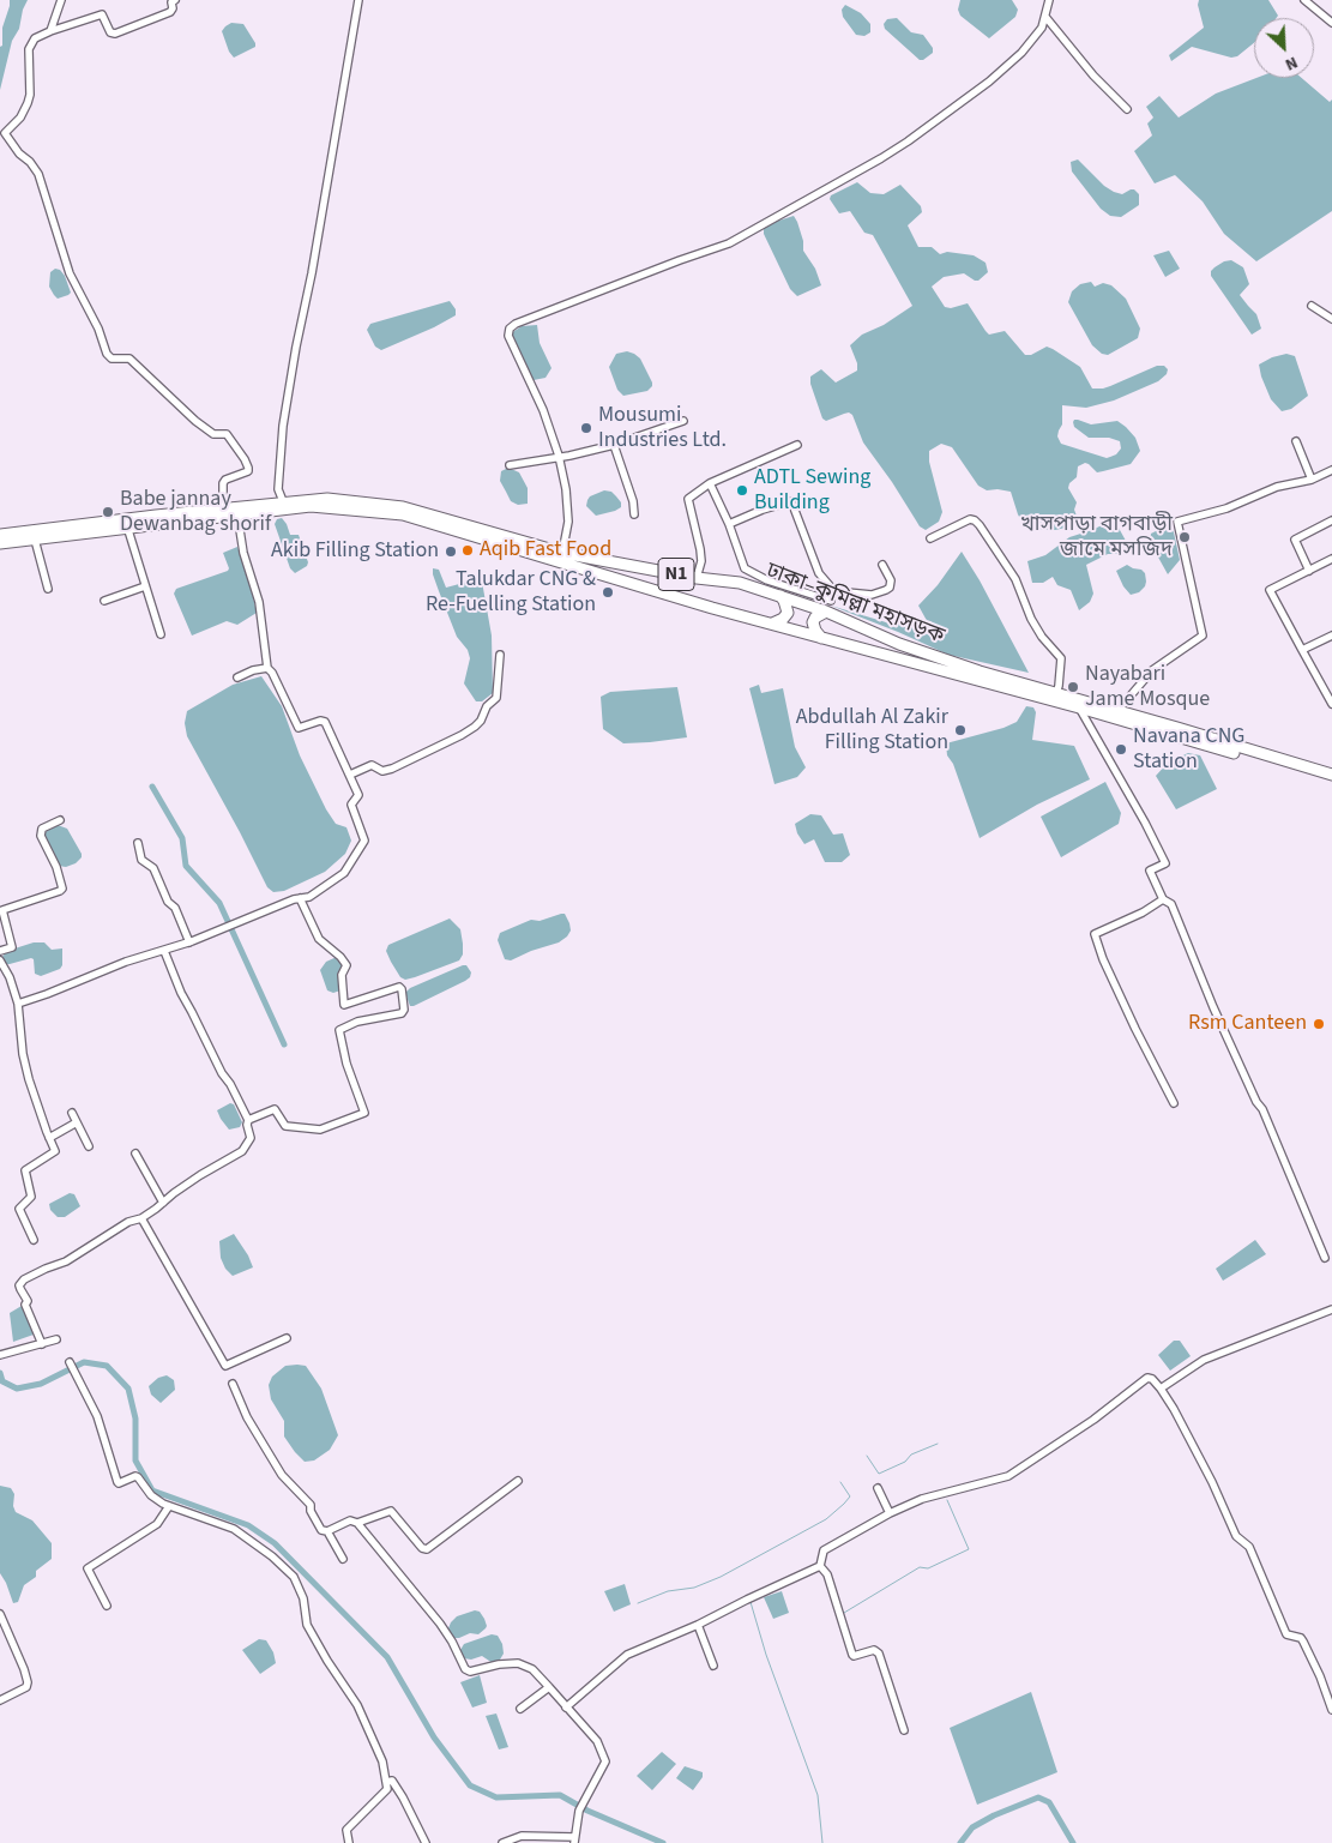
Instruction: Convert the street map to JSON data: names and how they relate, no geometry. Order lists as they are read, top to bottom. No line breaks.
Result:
{"streets":{"highway":["N1","ঢাকা–কুমিল্লা মহাসড়ক"]},"places":["Mousumi Industries Ltd.","ADTL Sewing Building","Babe jannay Dewanbag shorif","খাসপাড়া বাগবাড়ী জামে মসজিদ","Aqib Fast Food","Akib Filling Station","Talukdar CNG & Re-Fuelling Station","Nayabari Jame Mosque","Abdullah Al Zakir Filling Station","Navana CNG Station","Rsm Canteen"],"north":"bottom right"}
